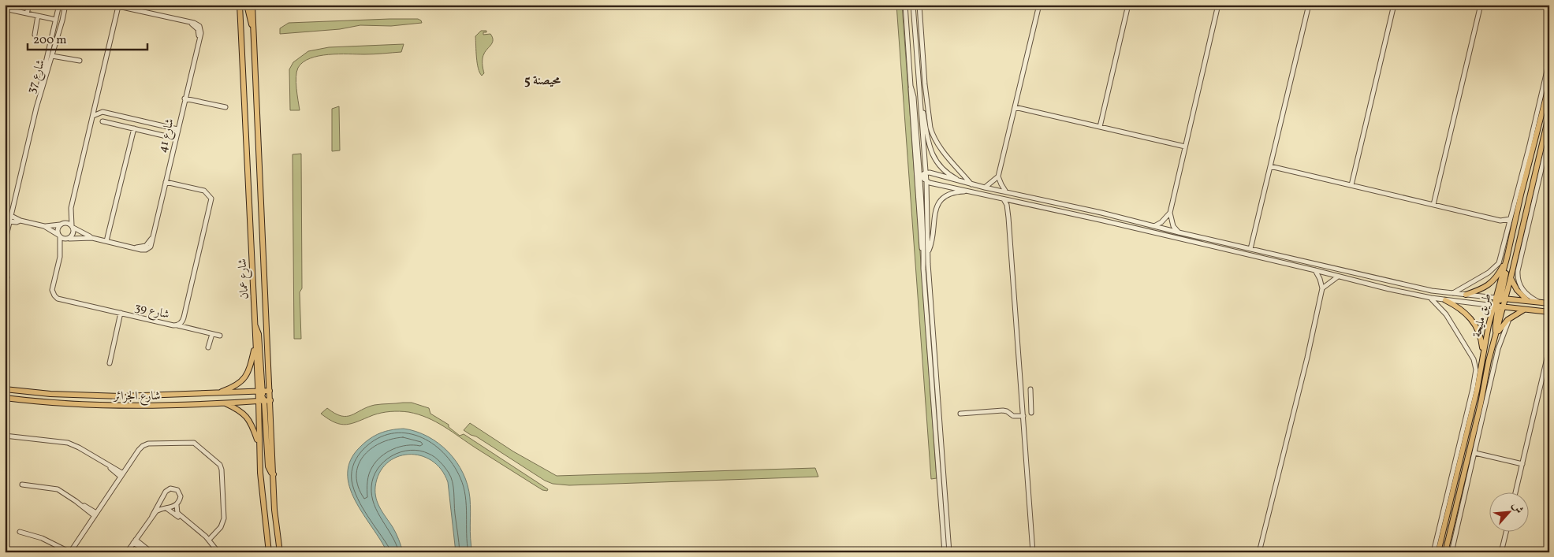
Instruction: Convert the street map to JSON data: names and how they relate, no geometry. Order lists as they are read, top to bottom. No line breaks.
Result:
{"streets":{"main road":["شارع عمان","طريق مليحة","شارع الجزائر"],"street":["شارع 37","شارع 41","شارع 39"]},"crossings":[["شارع 41","شارع 39"],["شارع عمان","شارع الجزائر"]],"districts":["محيصنة 5"],"scale_bar":"200 m","north":"top right"}
